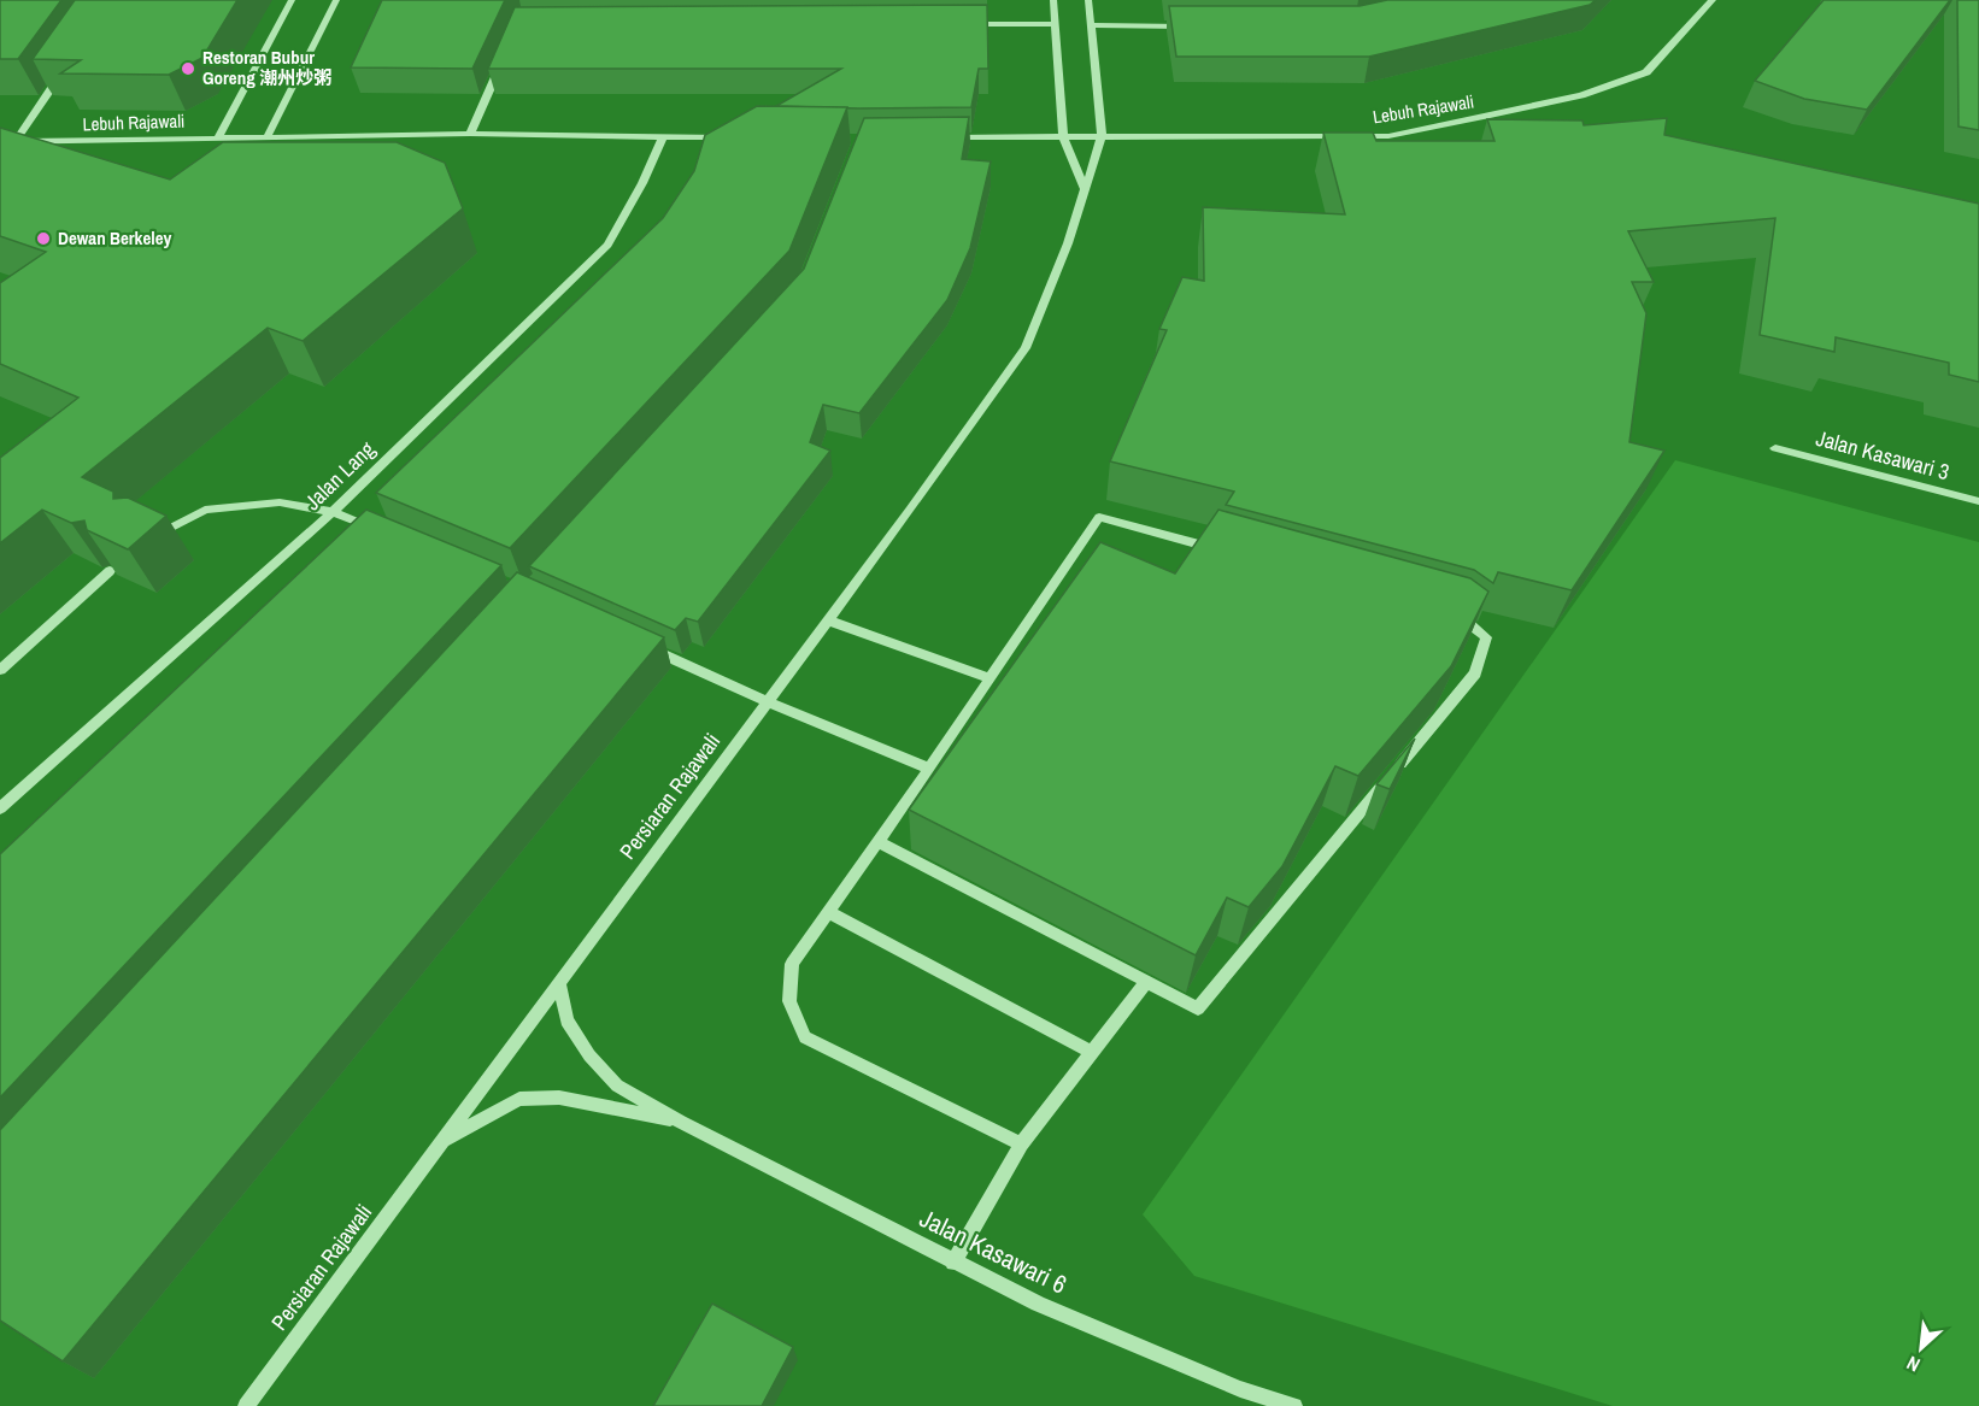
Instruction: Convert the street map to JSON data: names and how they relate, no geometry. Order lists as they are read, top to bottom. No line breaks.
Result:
{"streets":{"street":["Lebuh Rajawali","Jalan Kasawari 3","Jalan Lang","Persiaran Rajawali","Jalan Kasawari 6"]},"crossings":[["Lebuh Rajawali","Jalan Lang"],["Lebuh Rajawali","Persiaran Rajawali"]],"places":["Restoran Bubur Goreng 潮州炒粥","Dewan Berkeley"],"north":"bottom left"}
